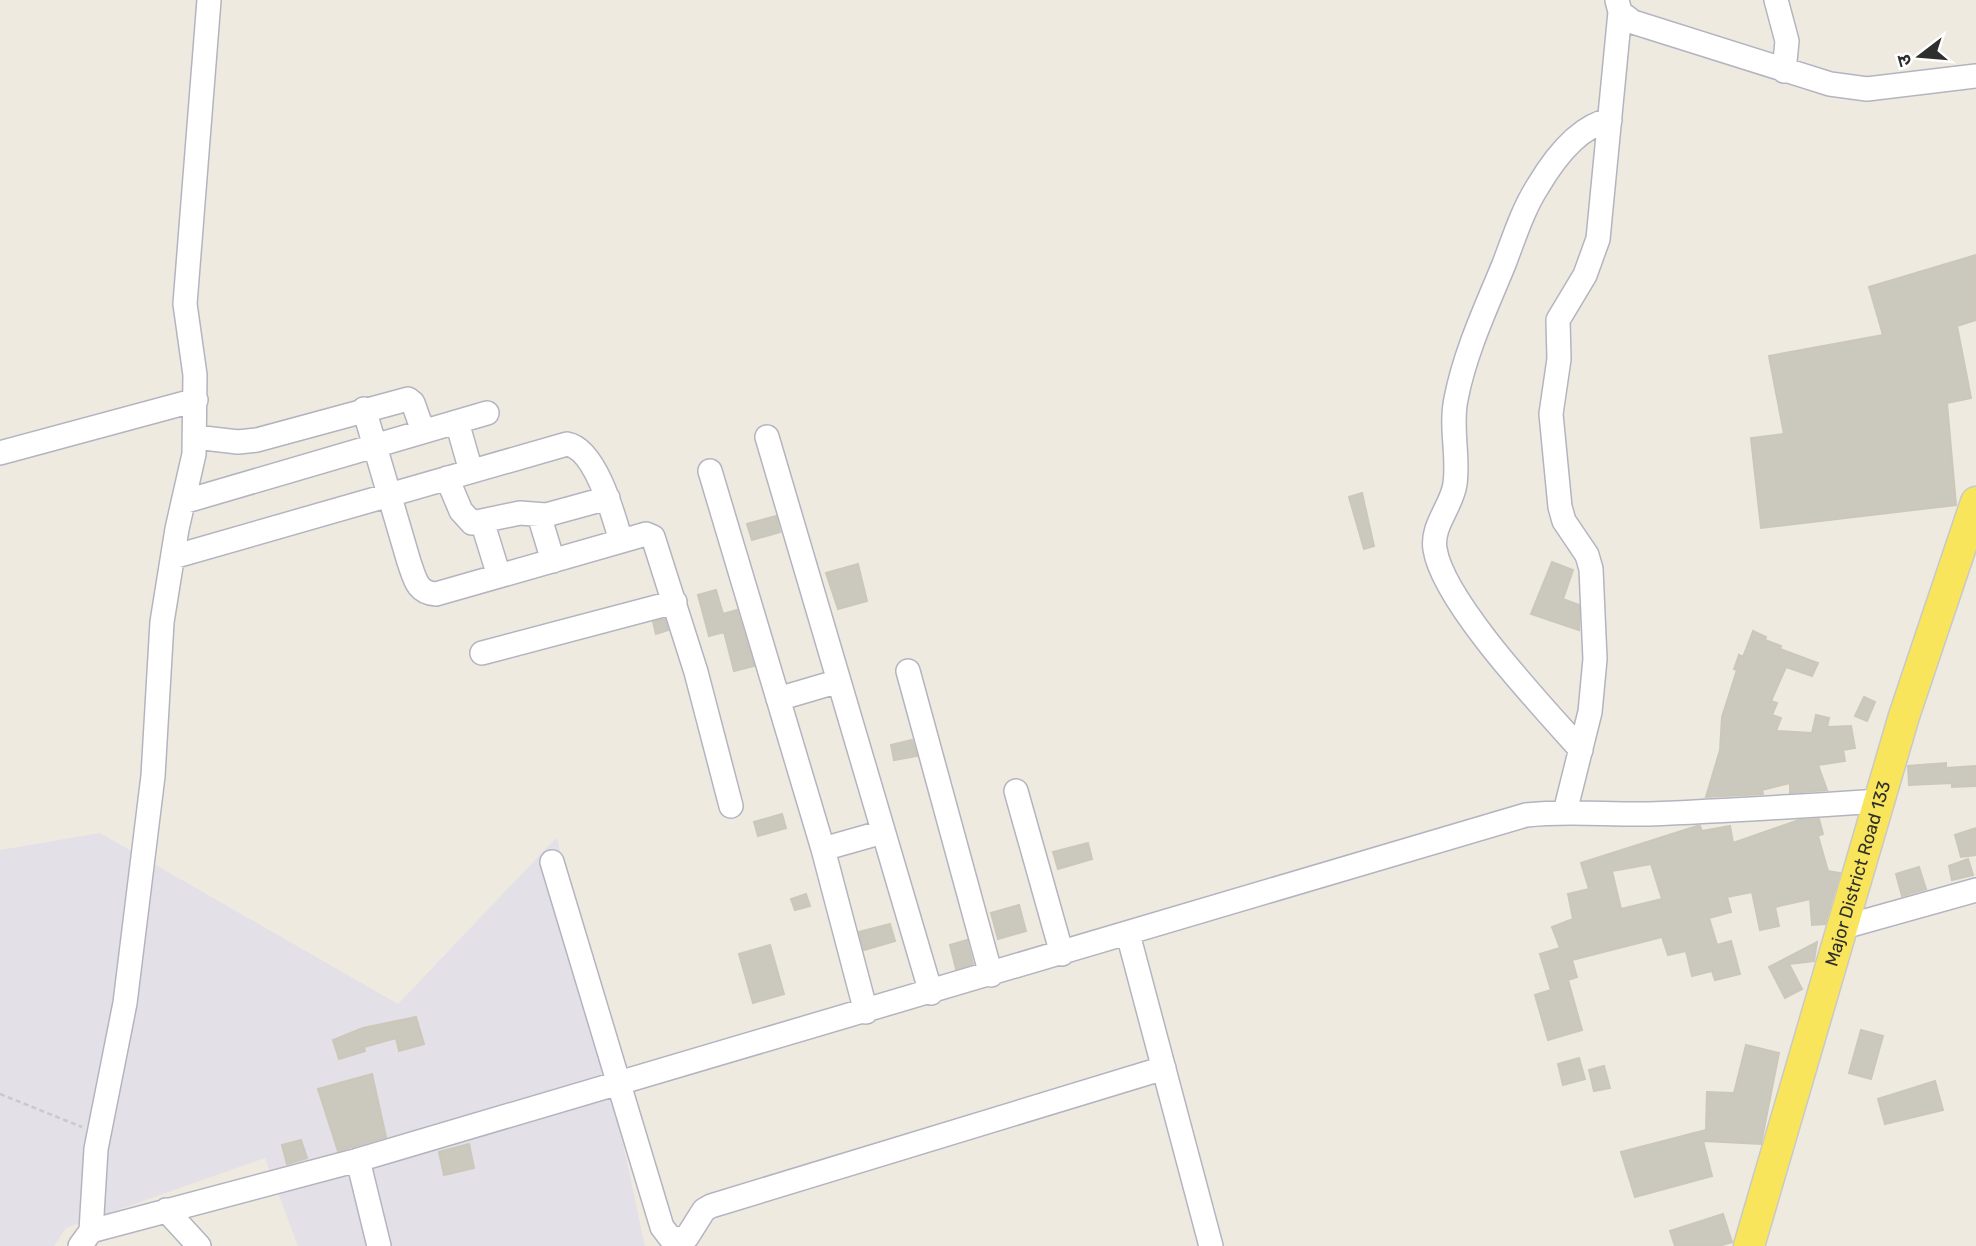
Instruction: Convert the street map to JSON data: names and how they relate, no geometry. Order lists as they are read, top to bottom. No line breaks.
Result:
{"streets":{"main road":["Major District Road 133"]},"north":"left"}
